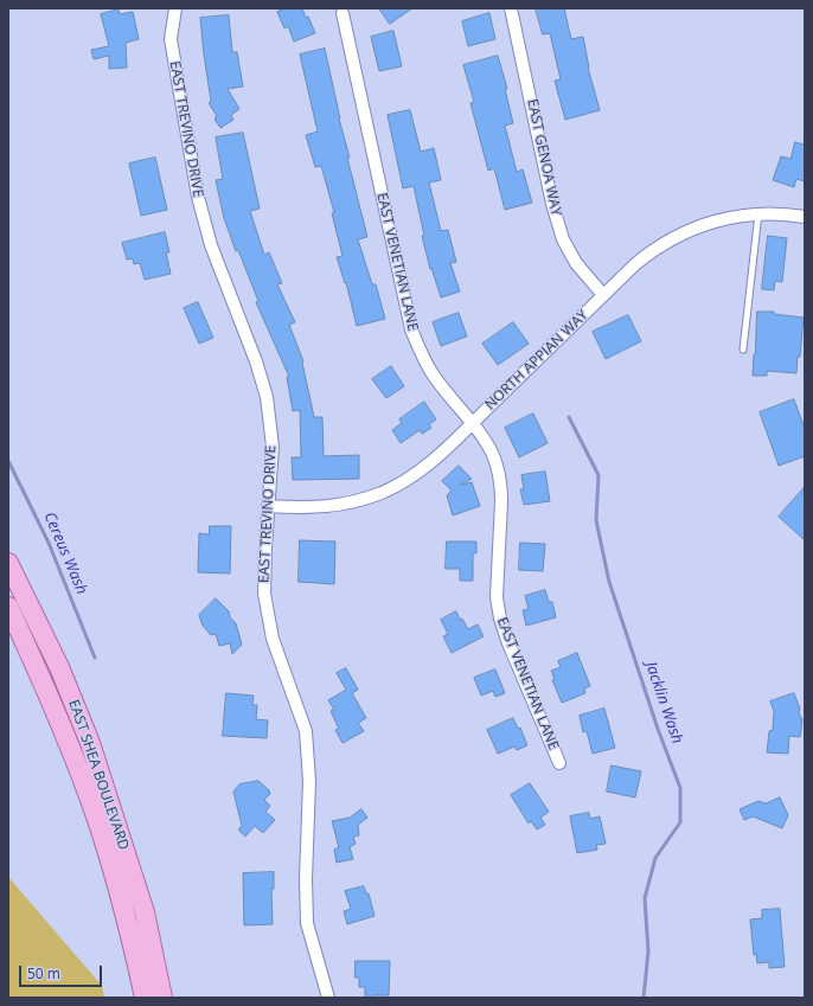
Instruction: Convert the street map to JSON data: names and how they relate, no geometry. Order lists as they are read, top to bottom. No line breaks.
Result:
{"streets":{"main road":["EAST SHEA BOULEVARD"],"street":["EAST TREVINO DRIVE","EAST GENOA WAY","EAST VENETIAN LANE","NORTH APPIAN WAY"]},"crossings":[["EAST TREVINO DRIVE","NORTH APPIAN WAY"],["EAST GENOA WAY","NORTH APPIAN WAY"],["EAST VENETIAN LANE","NORTH APPIAN WAY"]],"water":["Cereus Wash","Jacklin Wash"],"scale_bar":"50 m"}
